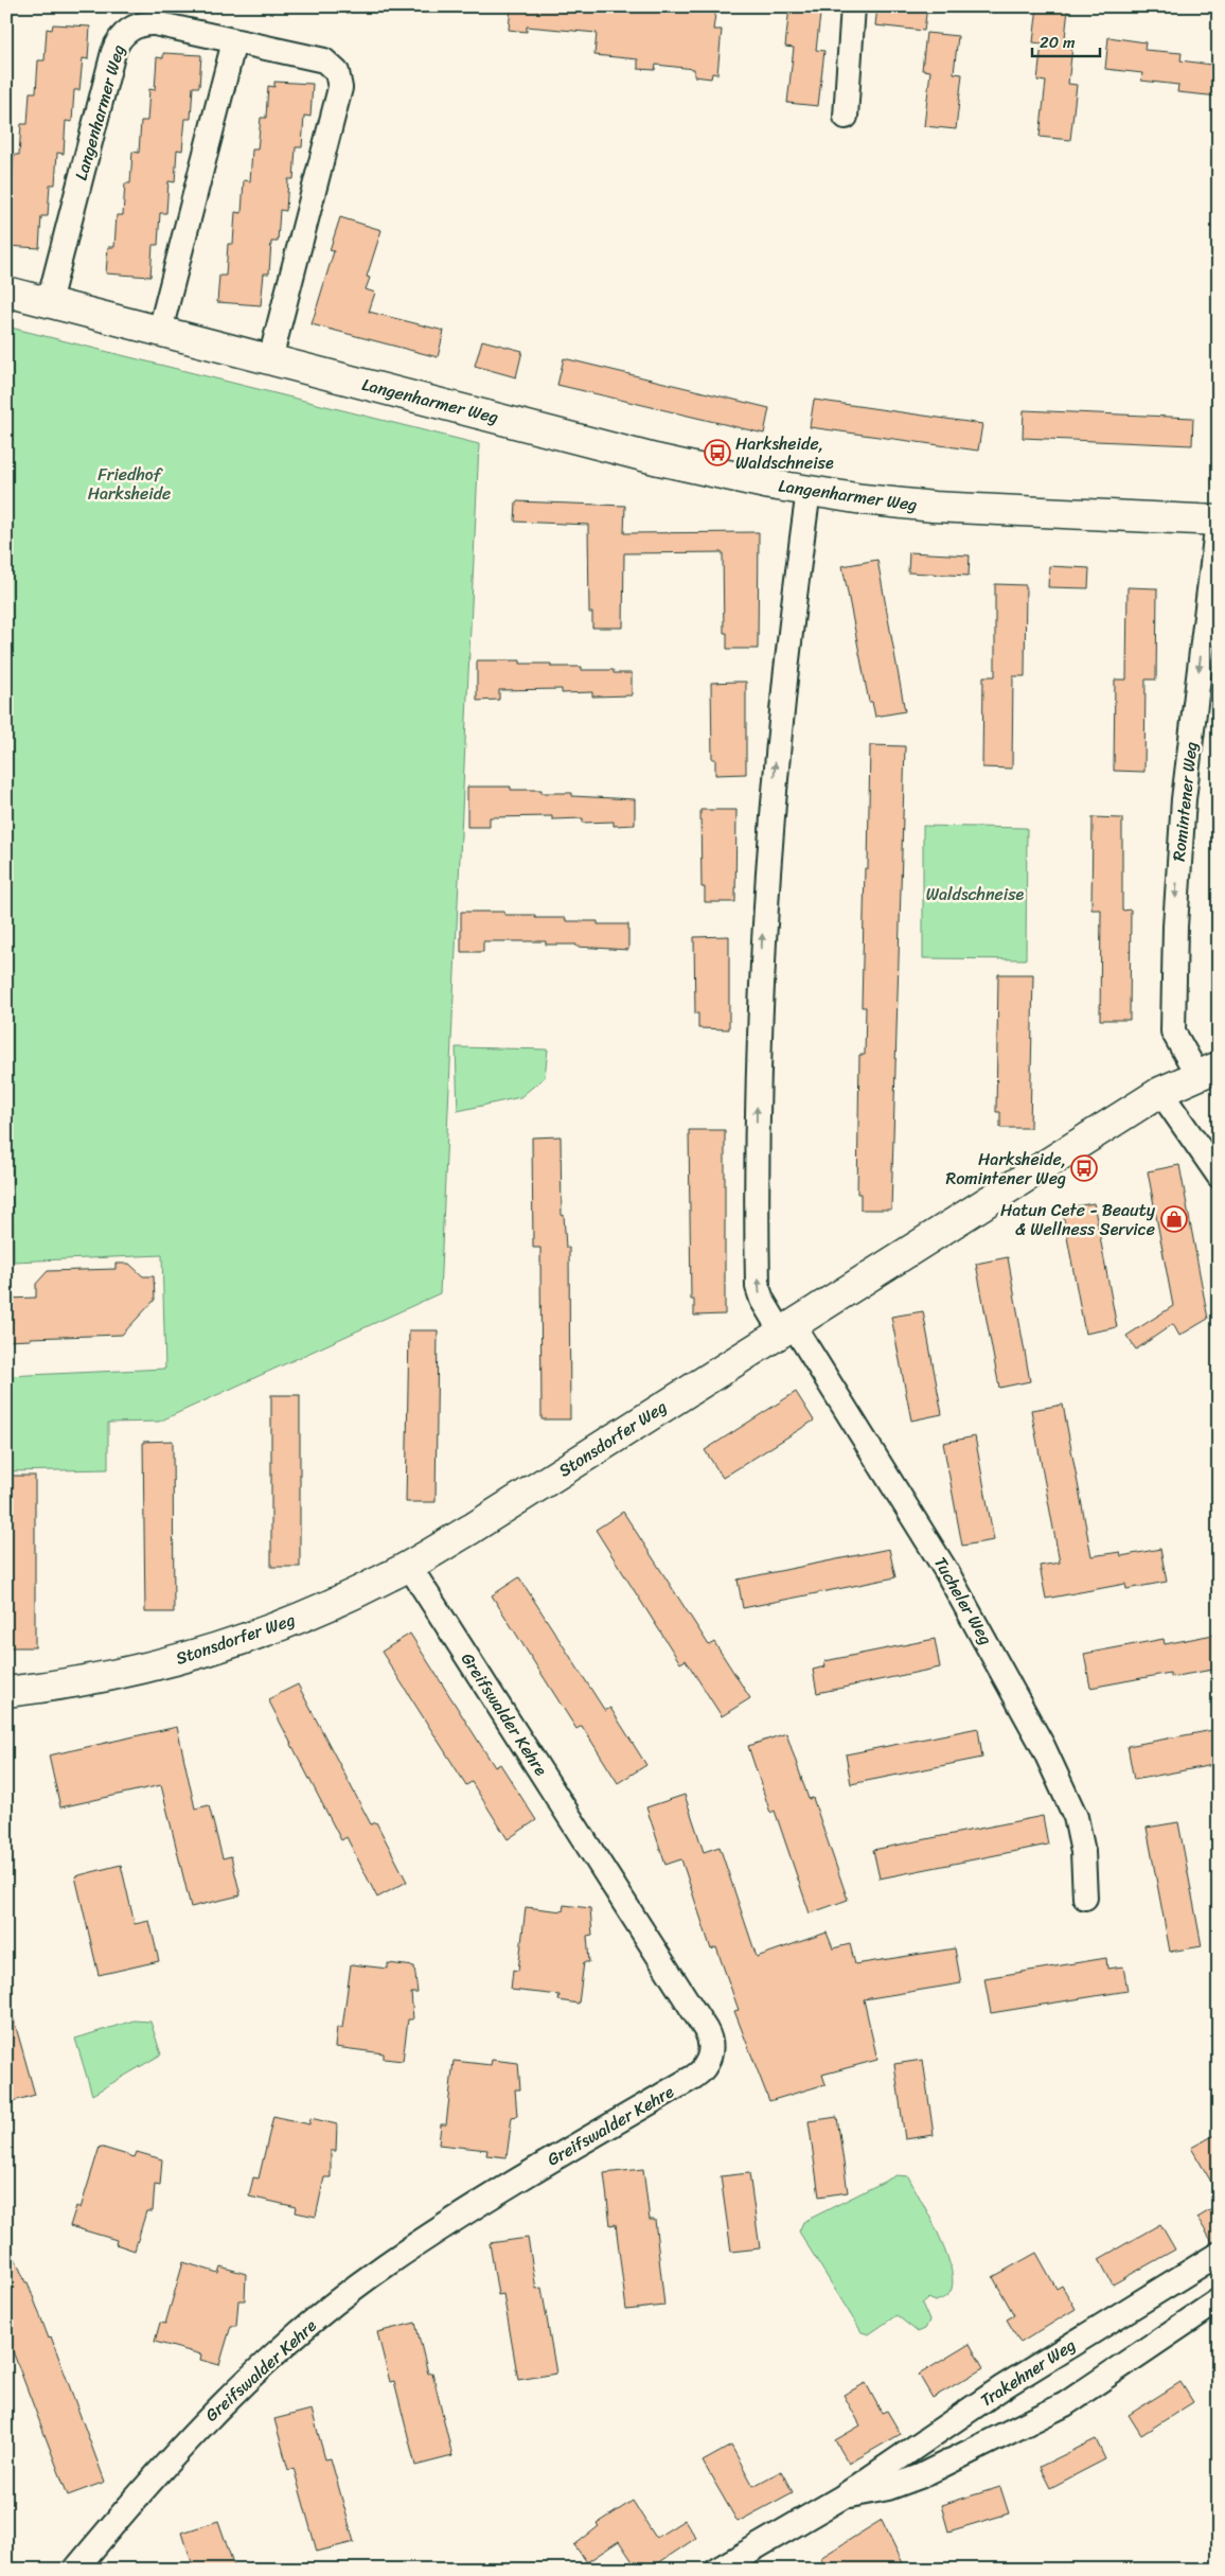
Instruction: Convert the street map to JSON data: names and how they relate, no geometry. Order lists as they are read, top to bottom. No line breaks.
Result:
{"streets":{"main road":["Langenharmer Weg","Stonsdorfer Weg"],"street":["Romintener Weg","Tucheler Weg","Greifswalder Kehre","Trakehner Weg"]},"crossings":[["Langenharmer Weg","Romintener Weg"],["Romintener Weg","Stonsdorfer Weg"],["Stonsdorfer Weg","Tucheler Weg"],["Stonsdorfer Weg","Greifswalder Kehre"]],"one_way":["Romintener Weg"],"parks":["Friedhof Harksheide","Waldschneise"],"places":{"bus stop":["Harksheide, Waldschneise","Harksheide, Romintener Weg"],"shop":["Hatun Cete - Beauty & Wellness Service"]},"scale_bar":"20 m"}
